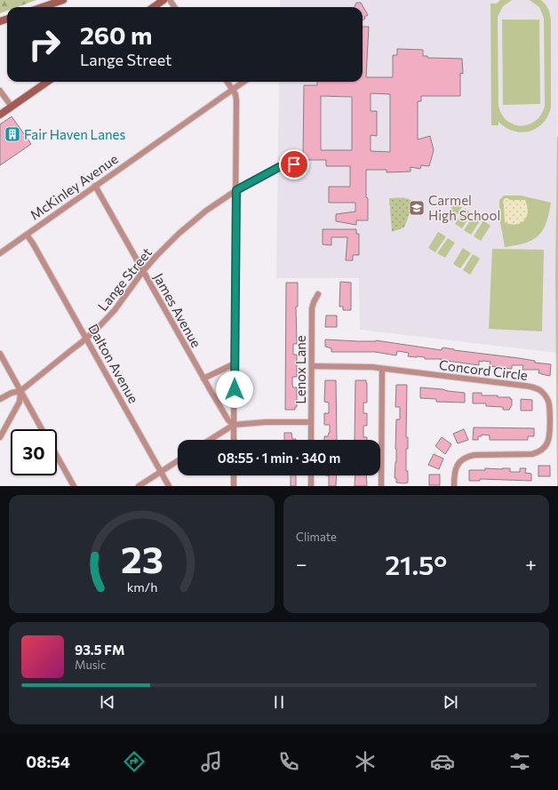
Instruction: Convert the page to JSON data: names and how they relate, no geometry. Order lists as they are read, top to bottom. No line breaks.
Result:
{"streets":{"street":["McKinley Avenue","Lange Street","James Avenue","Dalton Avenue","Lenox Lane","Concord Circle"]},"crossings":[["McKinley Avenue","James Avenue"],["McKinley Avenue","Dalton Avenue"],["Lange Street","James Avenue"],["Lange Street","Dalton Avenue"],["Lenox Lane","Concord Circle"]],"places":{"building":["Fair Haven Lanes"],"school or university":["Carmel High School"]},"page":{"turn":["260 m","Lange Street"],"limit":"30","trip":"08:55 · 1 min · 340 m","tile":"Climate","heat":["−","21.5°","+"],"song":["93.5 FM","Music"],"tabs":"08:54","gauge":["23","km/h"]}}
